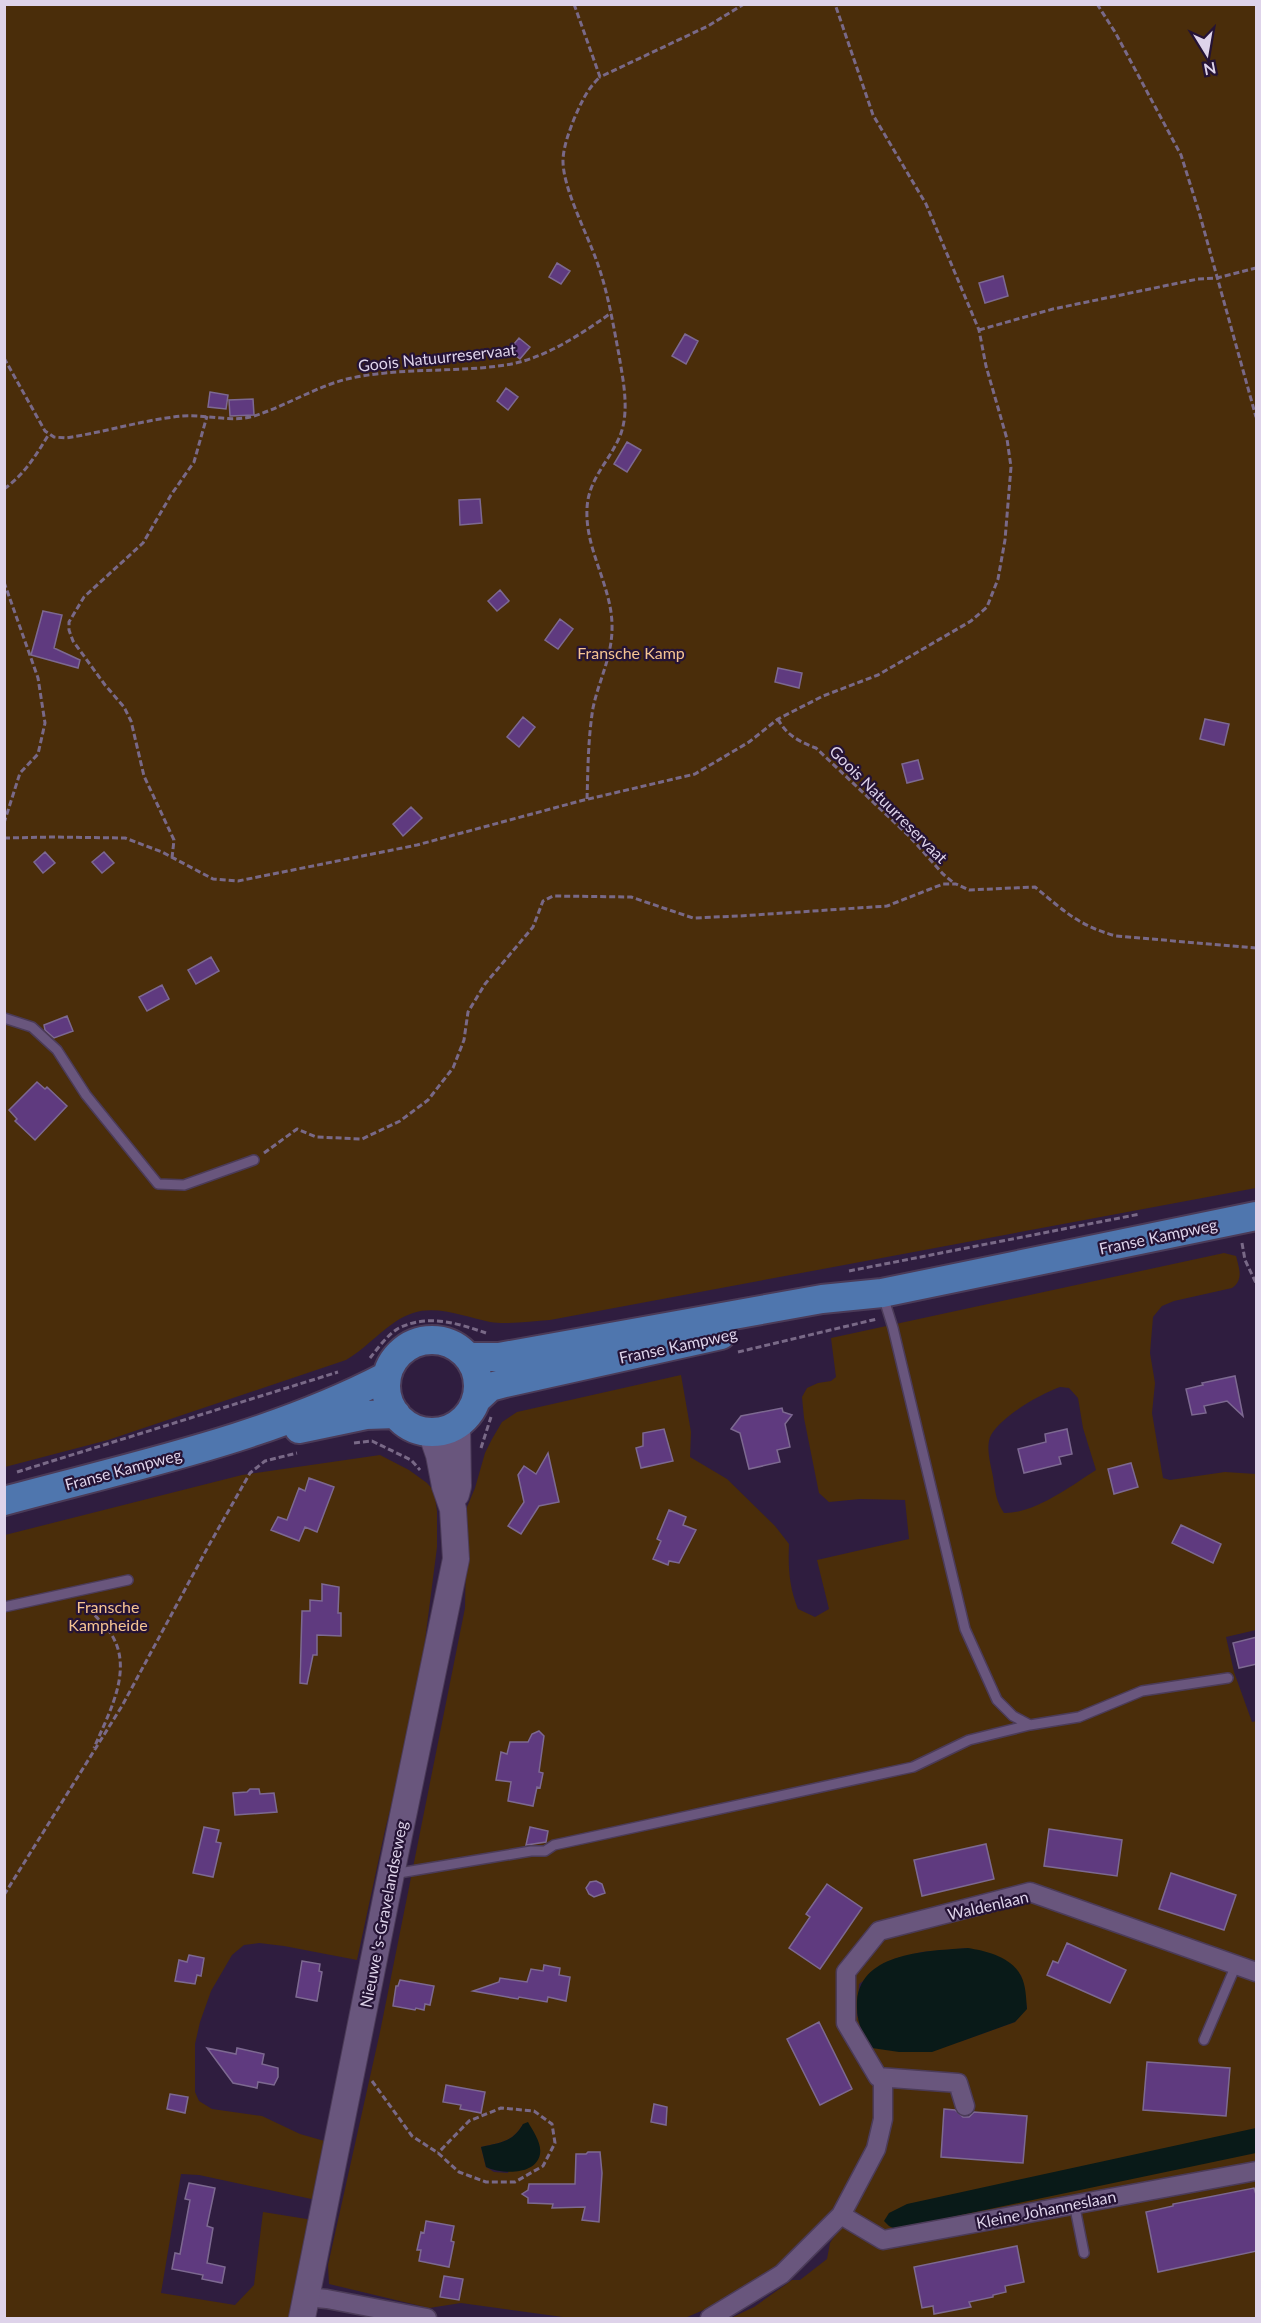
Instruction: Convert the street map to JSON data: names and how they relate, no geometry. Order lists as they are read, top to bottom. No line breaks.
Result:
{"streets":{"main road":["Franse Kampweg","Nieuwe 's-Gravelandseweg"],"street":["Waldenlaan","Kleine Johanneslaan"],"path":["Goois Natuurreservaat"]},"crossings":[["Franse Kampweg","Nieuwe 's-Gravelandseweg"]],"parks":["Fransche Kamp","Fransche Kampheide"],"north":"bottom"}
